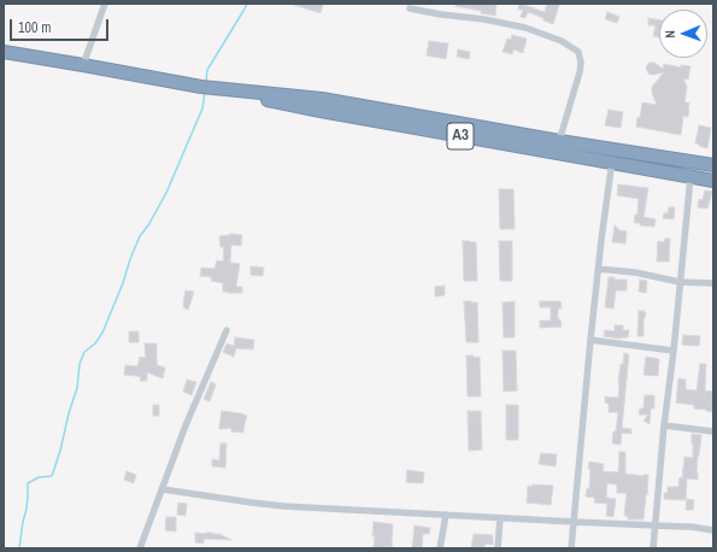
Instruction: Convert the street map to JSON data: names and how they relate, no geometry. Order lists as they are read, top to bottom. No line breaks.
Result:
{"streets":{"highway":["A3"]},"scale_bar":"100 m","north":"left"}
